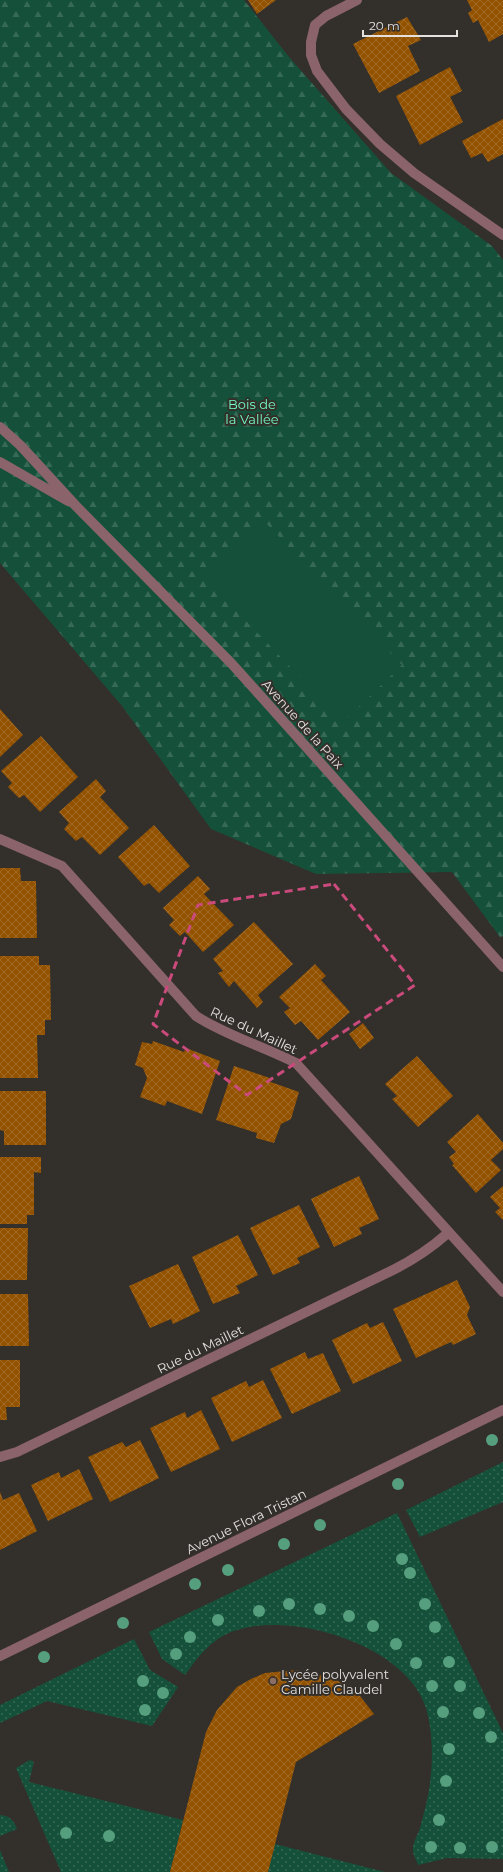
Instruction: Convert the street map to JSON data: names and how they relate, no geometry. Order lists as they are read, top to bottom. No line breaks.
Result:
{"streets":{"street":["Avenue de la Paix","Rue du Maillet","Avenue Flora Tristan"]},"parks":["Bois de la Vallée"],"places":["Lycée polyvalent Camille Claudel"],"scale_bar":"20 m"}
